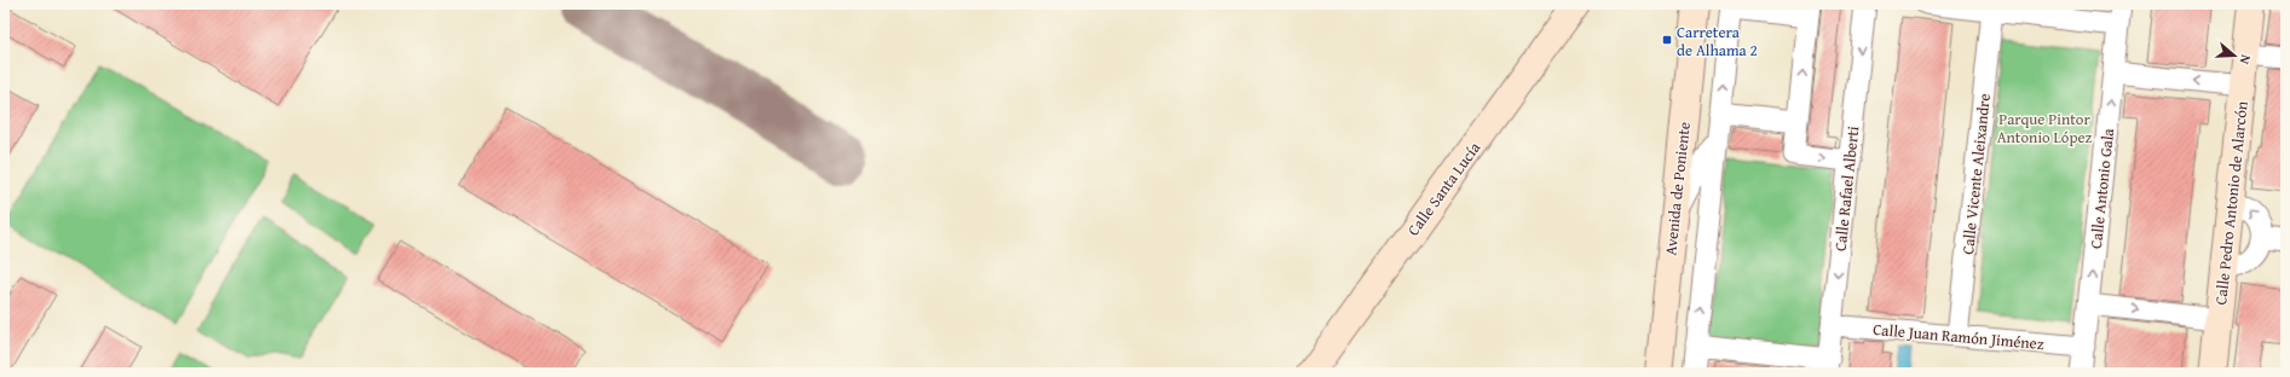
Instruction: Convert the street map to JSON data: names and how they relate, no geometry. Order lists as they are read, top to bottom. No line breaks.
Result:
{"streets":{"main road":["Calle Santa Lucía","Avenida de Poniente","Calle Pedro Antonio de Alarcón"],"street":["Calle Vicente Aleixandre","Calle Rafael Alberti","Calle Antonio Gala","Calle Juan Ramón Jiménez"]},"crossings":[["Calle Vicente Aleixandre","Calle Juan Ramón Jiménez"],["Calle Rafael Alberti","Calle Juan Ramón Jiménez"],["Calle Antonio Gala","Calle Juan Ramón Jiménez"]],"one_way":["Calle Antonio Gala"],"parks":["Parque Pintor Antonio López"],"places":{"transit":["Carretera de Alhama 2"]},"north":"right"}
